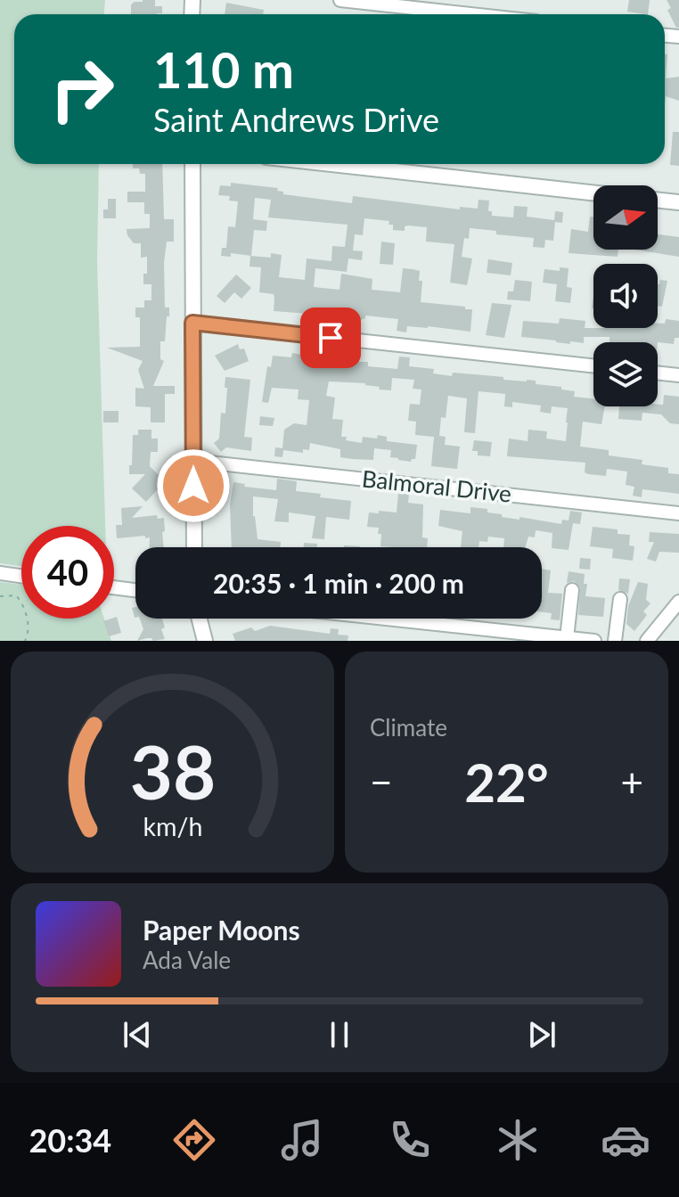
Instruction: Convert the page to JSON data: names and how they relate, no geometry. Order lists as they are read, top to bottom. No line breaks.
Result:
{"streets":{"street":["Balmoral Drive"]},"north":"right","page":{"turn":["110 m","Saint Andrews Drive"],"limit":"40","trip":"20:35 · 1 min · 200 m","tile":"Climate","heat":["−","22°","+"],"song":["Paper Moons","Ada Vale"],"tabs":"20:34","gauge":["38","km/h"]}}
